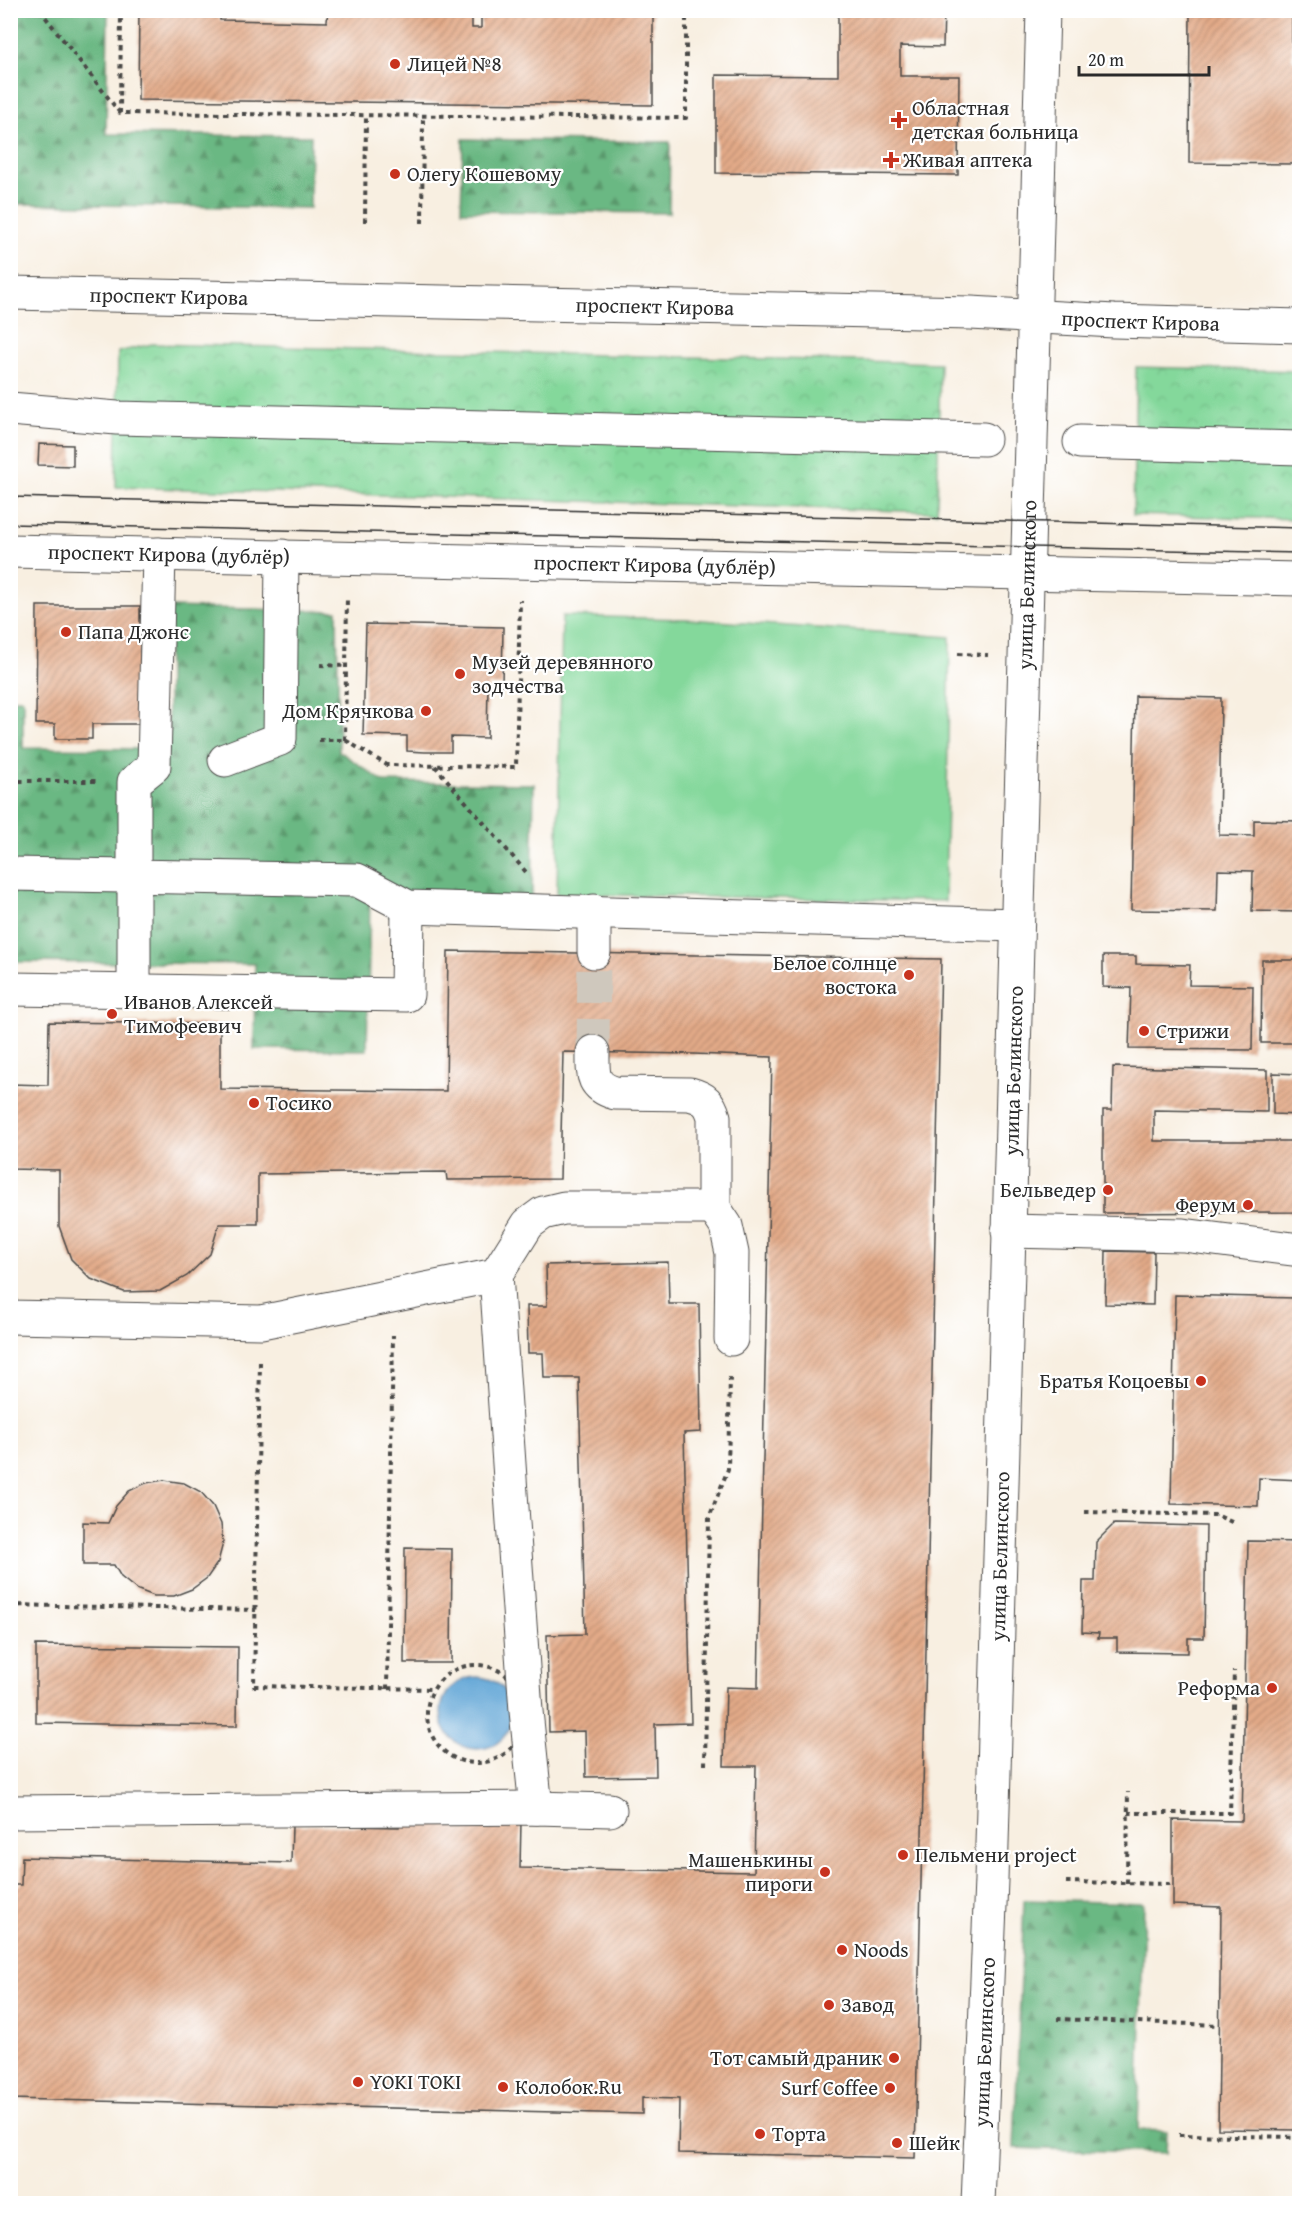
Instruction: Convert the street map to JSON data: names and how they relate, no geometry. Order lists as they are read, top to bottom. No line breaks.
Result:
{"streets":{"street":["проспект Кирова","проспект Кирова (дублёр)","улица Белинского"]},"crossings":[["проспект Кирова","улица Белинского"],["проспект Кирова (дублёр)","улица Белинского"]],"places":{"other":["Лицей №8","Олегу Кошевому","Папа Джонс","Музей деревянного зодчества","Дом Крячкова","Белое солнце востока","Иванов Алексей Тимофеевич","Стрижи","Тосико","Бельведер","Ферум","Братья Коцоевы","Реформа","Пельмени project","Машенькины пироги","Noods","Завод","Тот самый драник","YOKI TOKI","Колобок.Ru","Surf Coffee","Торта","Шейк"],"health":["Областная детская больница","Живая аптека"]},"scale_bar":"20 m"}
